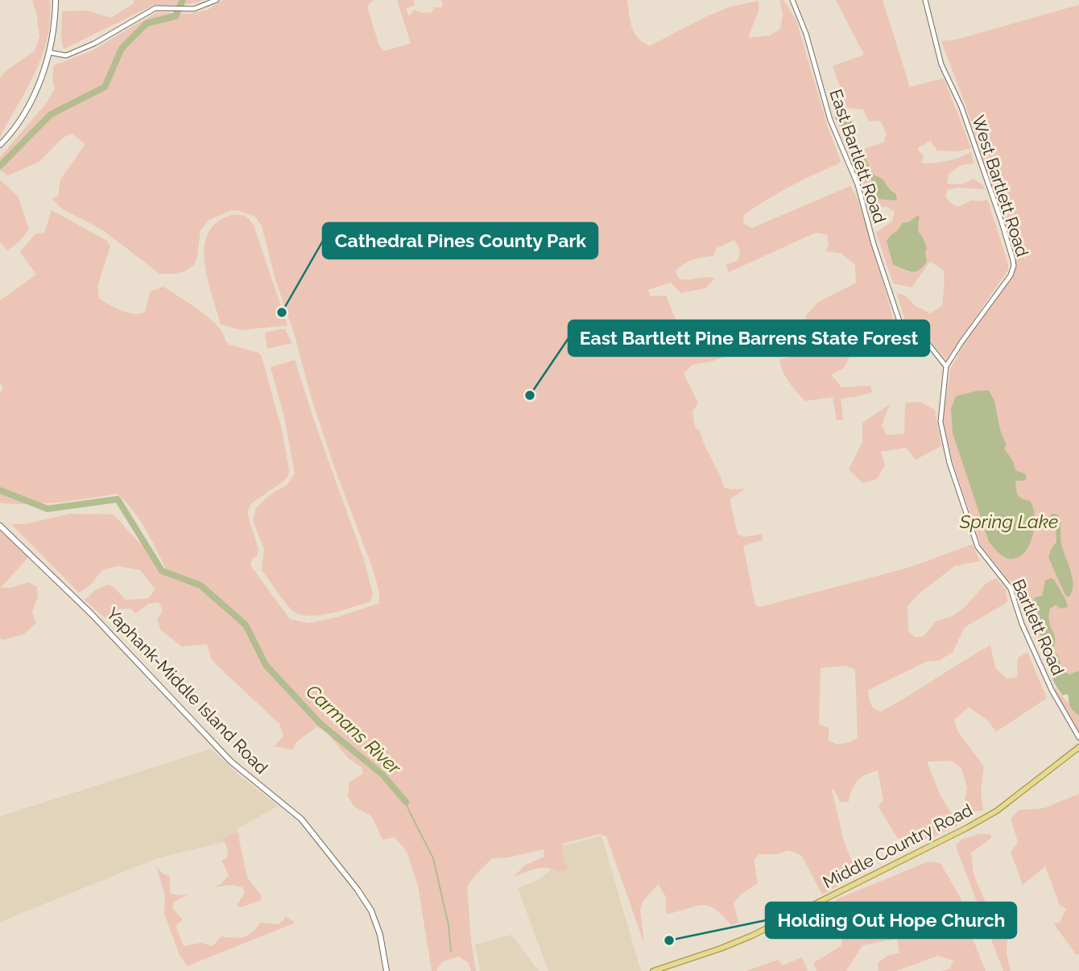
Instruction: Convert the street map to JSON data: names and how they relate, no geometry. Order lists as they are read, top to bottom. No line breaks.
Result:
{"streets":{"main road":["Yaphank-Middle Island Road","Middle Country Road"],"street":["East Bartlett Road","West Bartlett Road","Bartlett Road"]},"crossings":[["East Bartlett Road","West Bartlett Road"],["East Bartlett Road","Bartlett Road"],["West Bartlett Road","Bartlett Road"]],"water":["Spring Lake","Carmans River"],"places":["Cathedral Pines County Park","East Bartlett Pine Barrens State Forest","Holding Out Hope Church"]}
